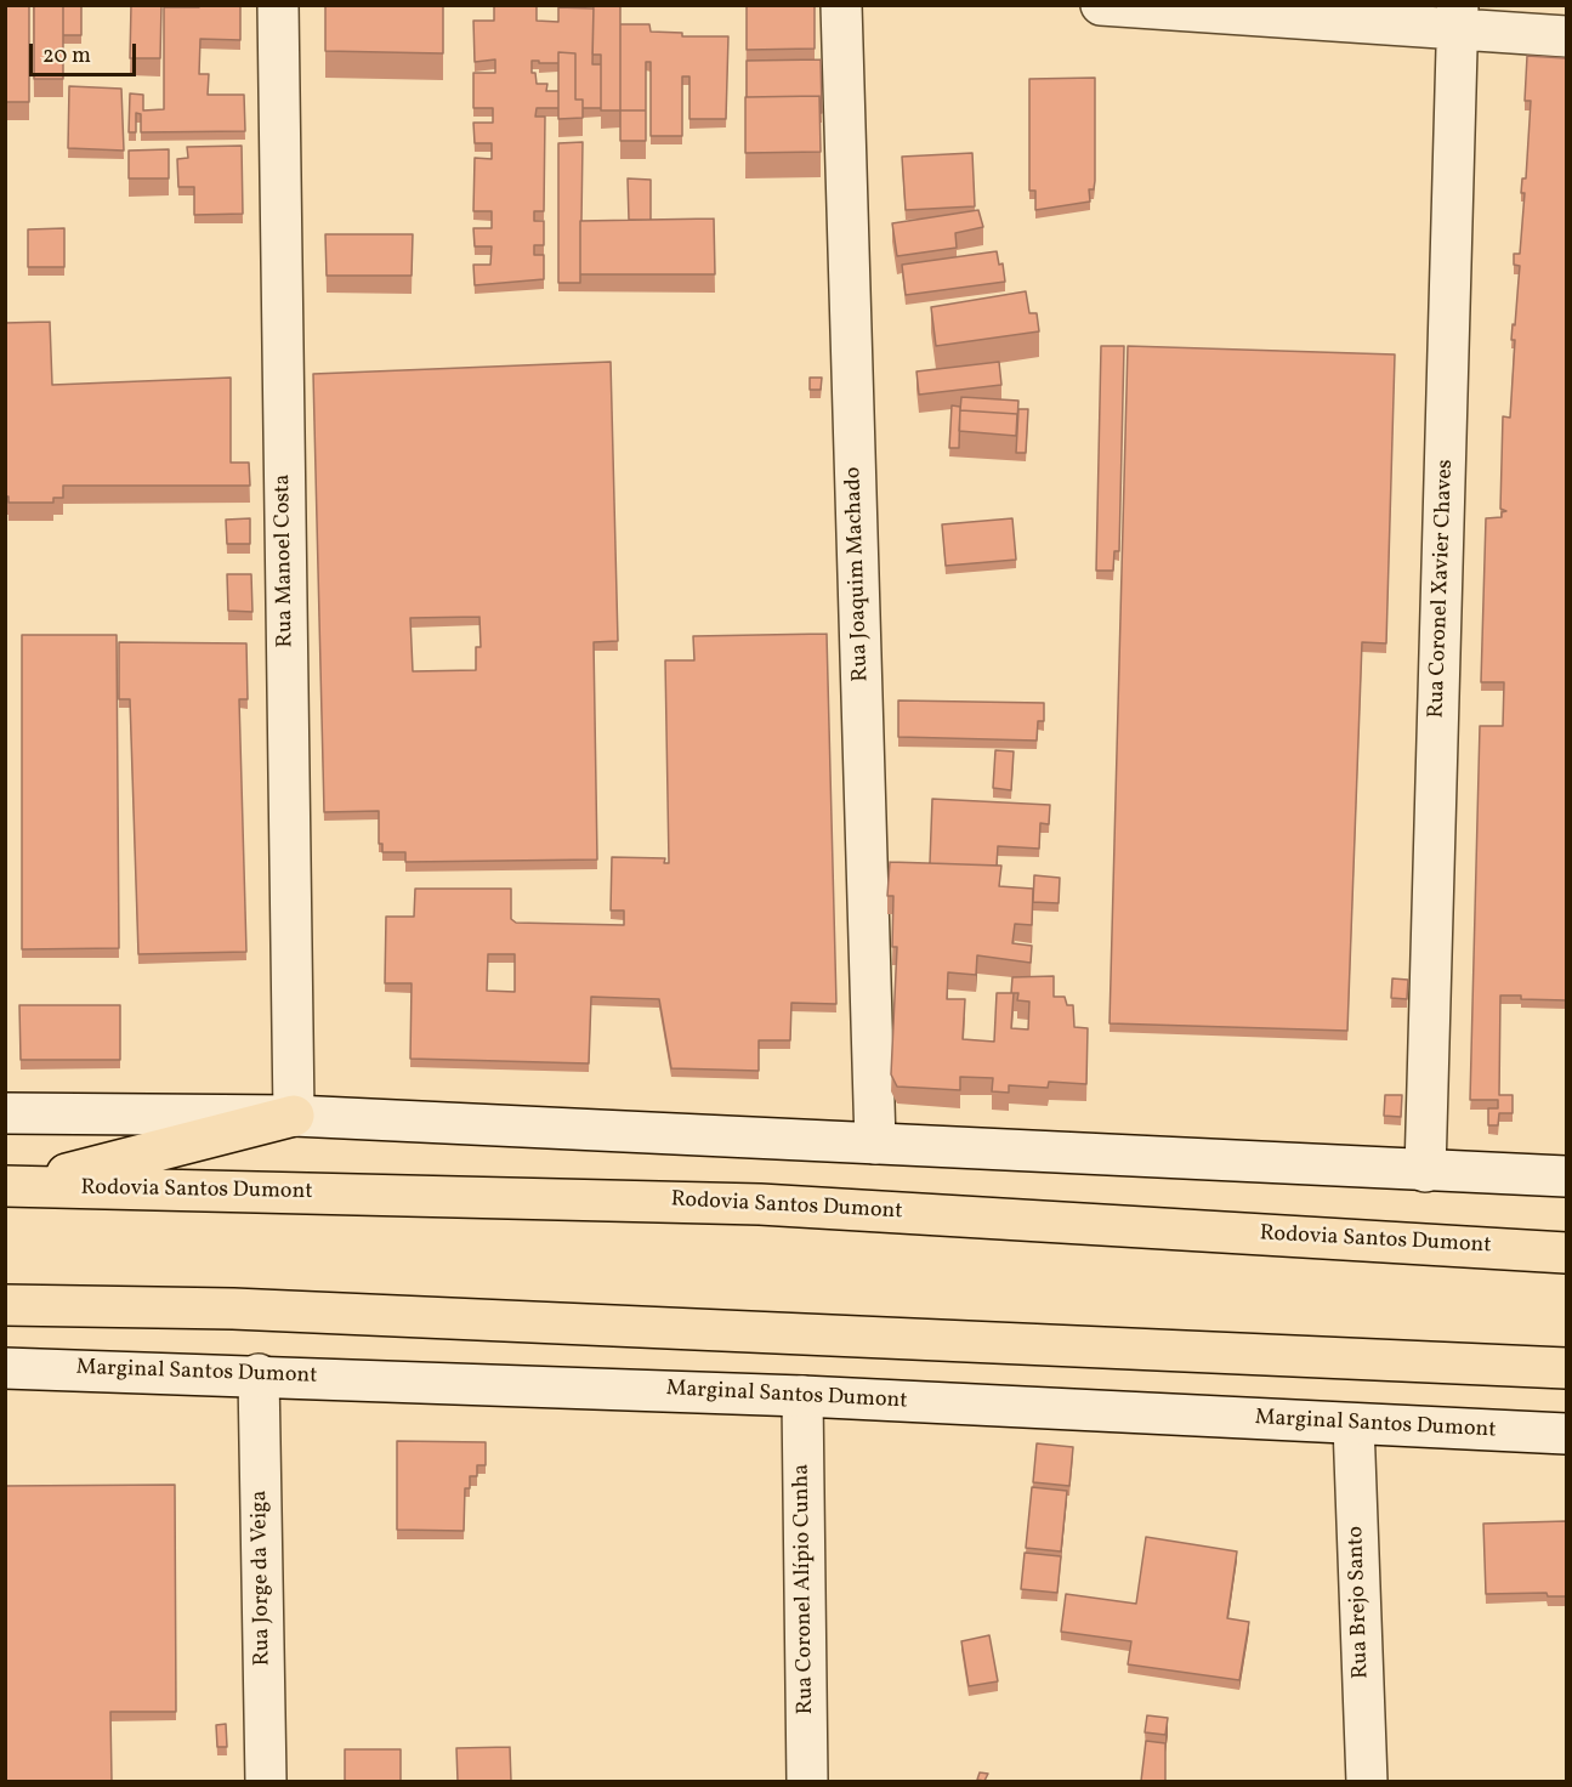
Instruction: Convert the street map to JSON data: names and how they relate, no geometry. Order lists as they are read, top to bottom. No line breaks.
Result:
{"streets":{"highway":["Rodovia Santos Dumont"],"street":["Rua Manoel Costa","Rua Joaquim Machado","Rua Coronel Xavier Chaves","Marginal Santos Dumont","Rua Jorge da Veiga","Rua Coronel Alípio Cunha","Rua Brejo Santo"]},"crossings":[["Marginal Santos Dumont","Rua Jorge da Veiga"],["Marginal Santos Dumont","Rua Coronel Alípio Cunha"],["Marginal Santos Dumont","Rua Brejo Santo"]],"scale_bar":"20 m"}
